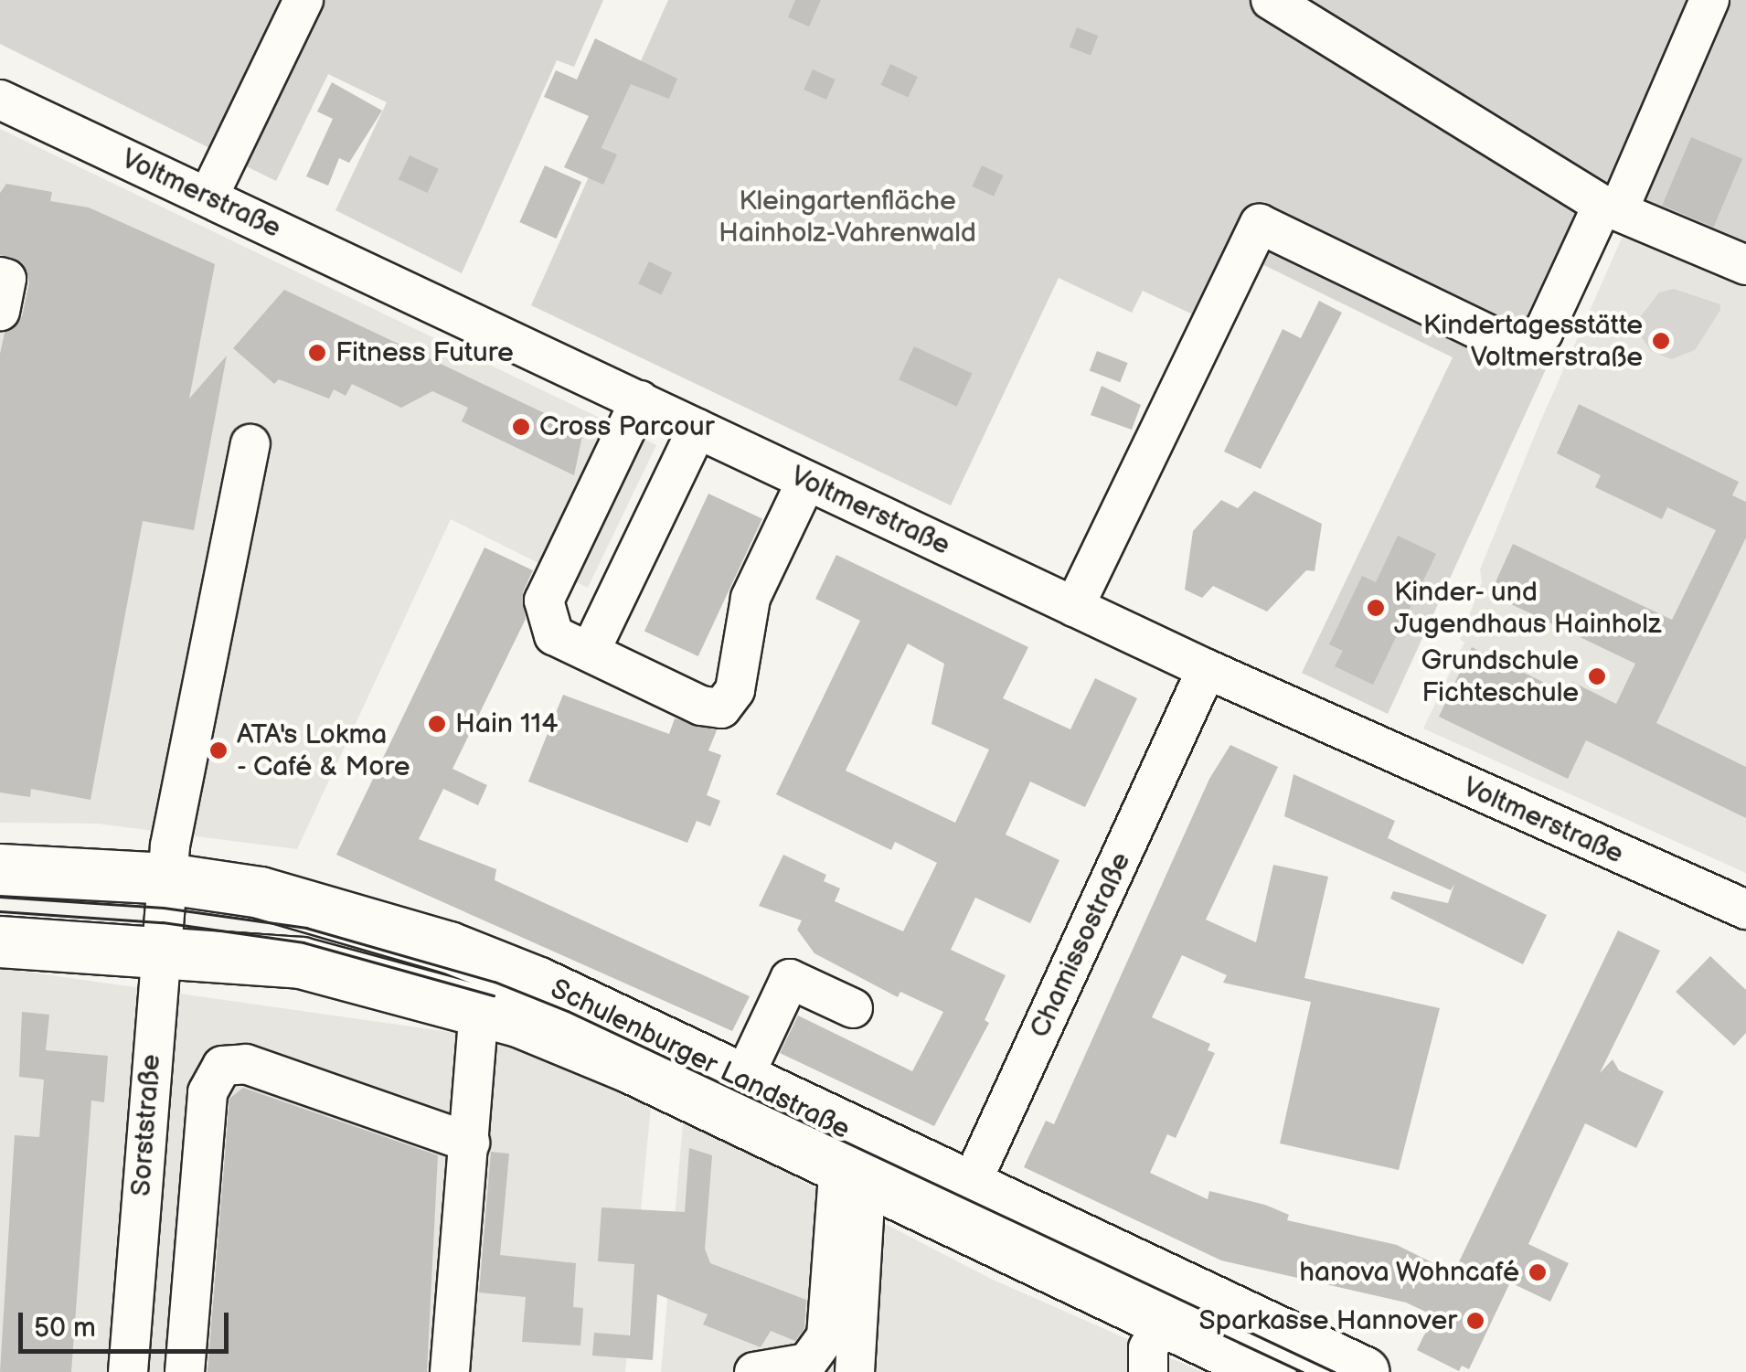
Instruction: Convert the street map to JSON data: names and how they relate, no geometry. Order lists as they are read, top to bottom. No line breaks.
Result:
{"streets":{"main road":["Schulenburger Landstraße"],"street":["Voltmerstraße","Chamissostraße","Sorststraße"]},"crossings":[["Voltmerstraße","Chamissostraße"],["Chamissostraße","Schulenburger Landstraße"],["Schulenburger Landstraße","Sorststraße"]],"parks":["Kleingartenfläche Hainholz-Vahrenwald"],"places":["Kindertagesstätte Voltmerstraße","Fitness Future","Cross Parcour","Kinder- und Jugendhaus Hainholz","Grundschule Fichteschule","Hain 114","ATA's Lokma - Café & More","hanova Wohncafé","Sparkasse Hannover"],"scale_bar":"50 m"}
